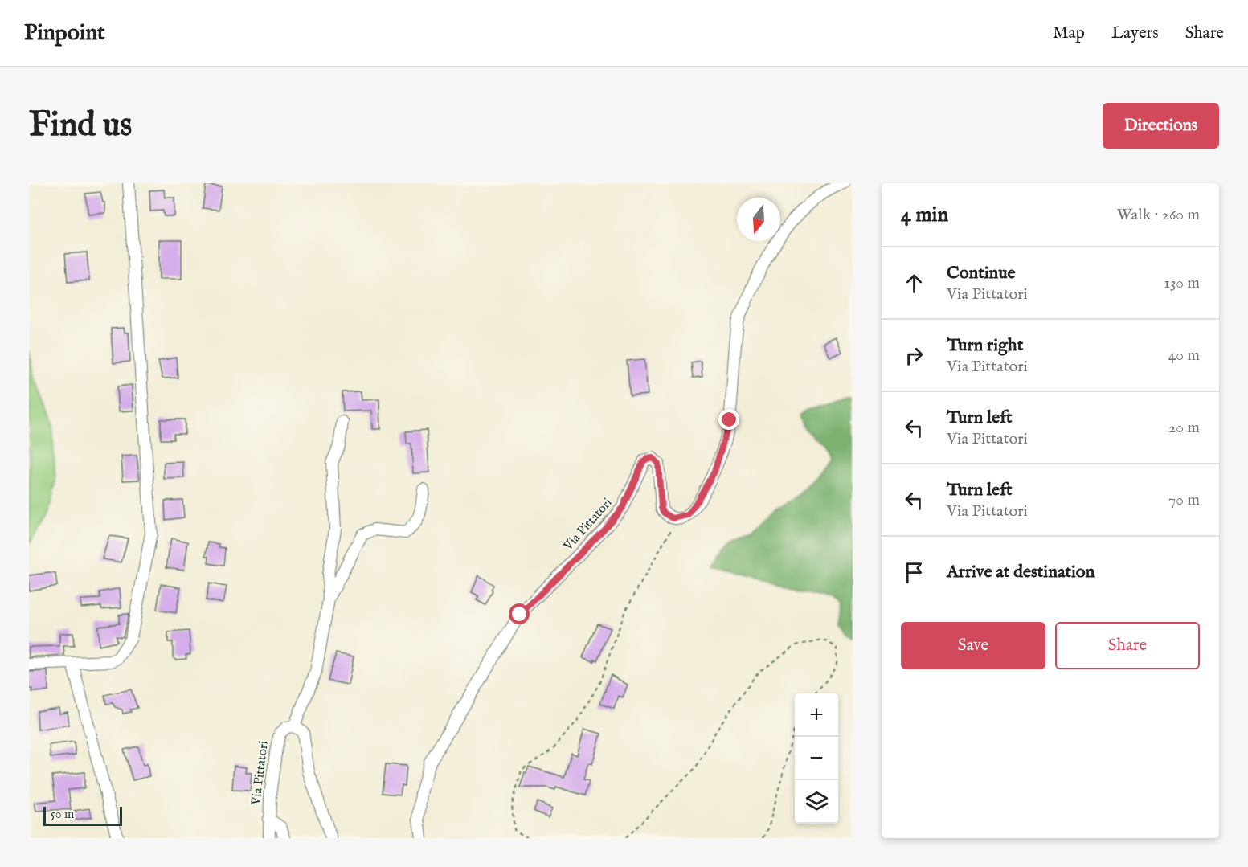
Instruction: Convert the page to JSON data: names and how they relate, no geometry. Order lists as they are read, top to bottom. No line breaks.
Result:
{"streets":{"street":["Via Pittatori"]},"scale_bar":"50 m","north":"bottom","page":{"header":"Pinpoint","nav":["Map","Layers","Share"],"buttons":["Directions",["Save","Share"]],"title":"Find us","heading":["4 min","Walk · 260 m"],"list":[["Continue","Via Pittatori","130 m"],["Turn right","Via Pittatori","40 m"],["Turn left","Via Pittatori","20 m"],["Turn left","Via Pittatori","70 m"],"Arrive at destination"],"map_buttons":["+","−"],"scale":"50 m"}}
